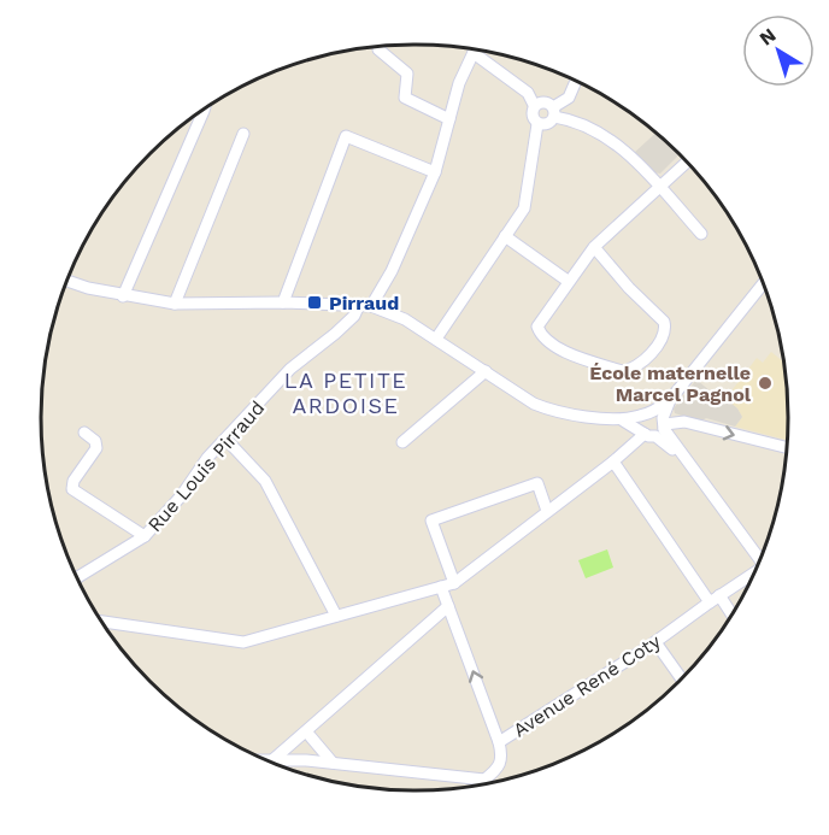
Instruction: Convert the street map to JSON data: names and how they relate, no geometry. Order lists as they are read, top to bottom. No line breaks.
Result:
{"streets":{"street":["Rue Louis Pirraud","Avenue René Coty"]},"districts":["LA PETITE ARDOISE"],"places":{"transit":["Pirraud"],"other":["École maternelle Marcel Pagnol"]},"north":"top left"}
